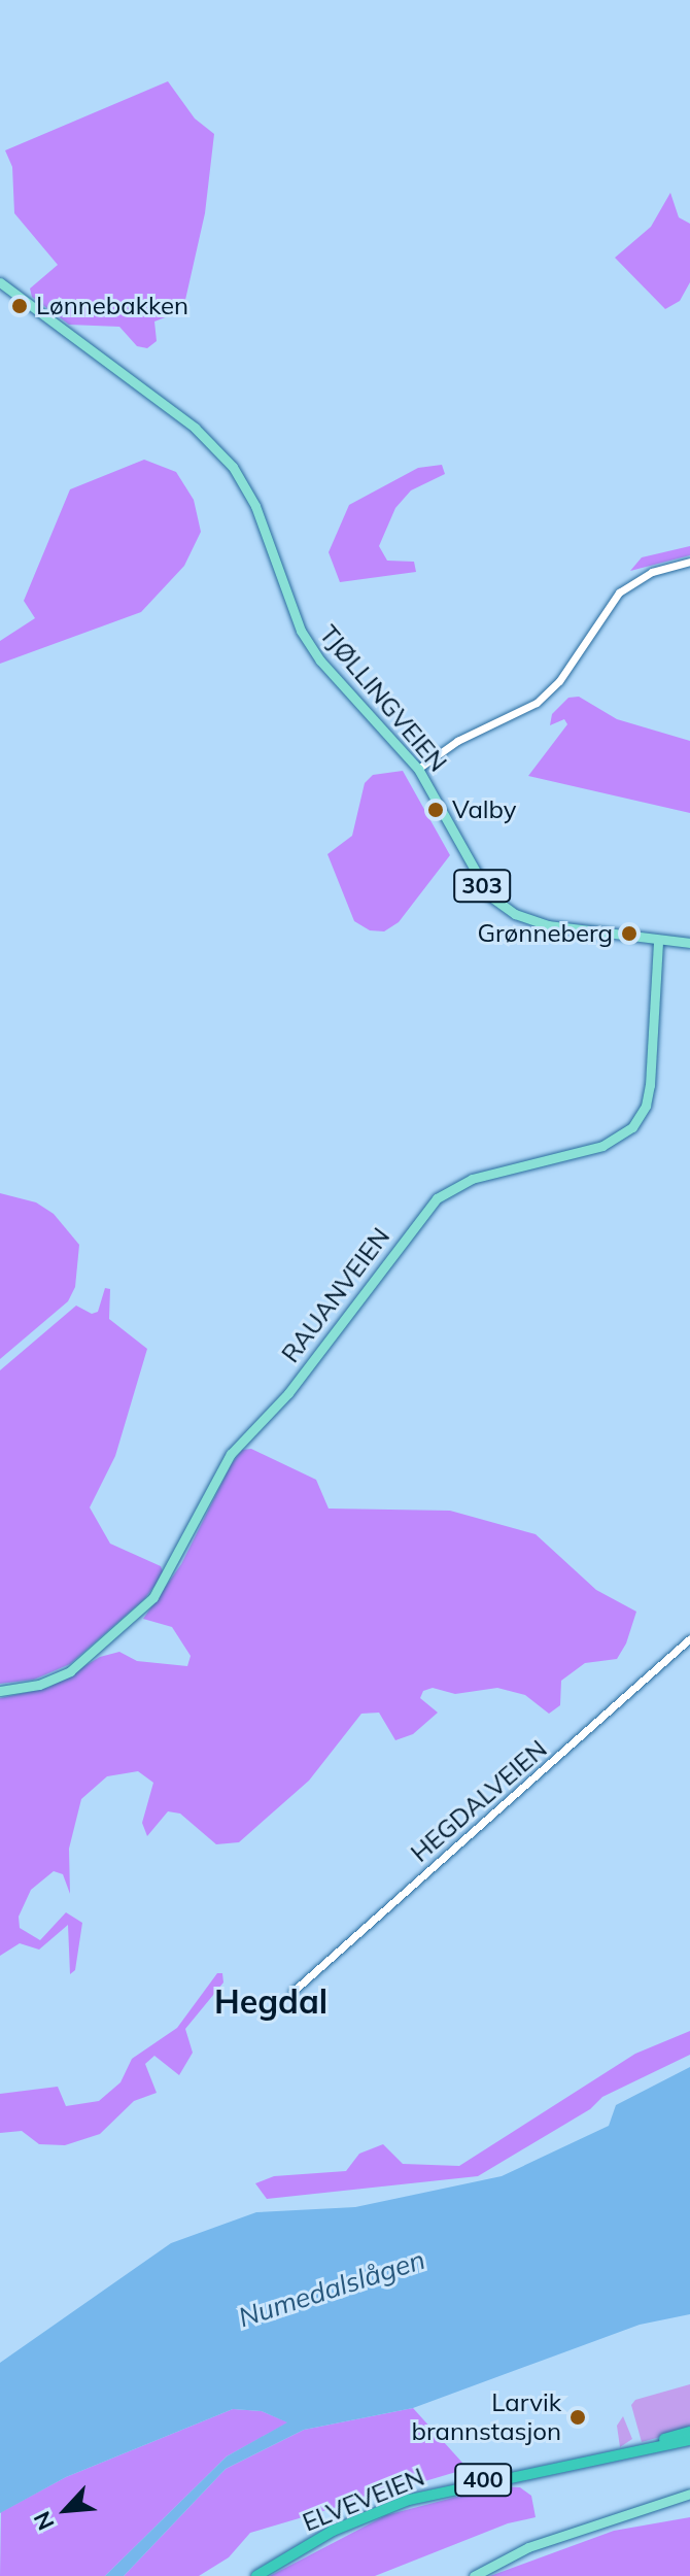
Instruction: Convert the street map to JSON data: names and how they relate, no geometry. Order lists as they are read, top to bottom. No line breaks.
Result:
{"streets":{"highway":["400","ELVEVEIEN"],"main road":["TJØLLINGVEIEN","303","RAUANVEIEN"],"street":["HEGDALVEIEN"]},"crossings":[["TJØLLINGVEIEN","RAUANVEIEN"]],"districts":["Hegdal"],"water":["Numedalslågen"],"places":["Lønnebakken","Valby","Grønneberg","Larvik brannstasjon"],"north":"bottom left"}
